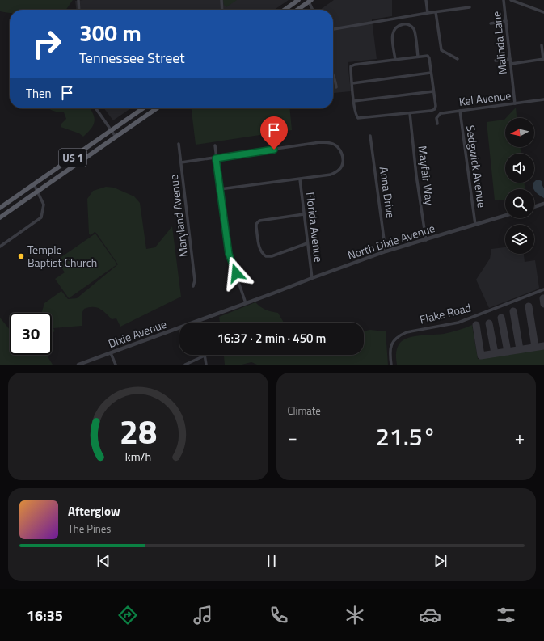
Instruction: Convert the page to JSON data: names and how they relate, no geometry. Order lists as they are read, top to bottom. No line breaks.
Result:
{"streets":{"main road":["US 1"],"street":["Malinda Lane","Kel Avenue","Sedgwick Avenue","Mayfair Way","Anna Drive","Maryland Avenue","Florida Avenue","North Dixie Avenue","Flake Road","Dixie Avenue"]},"crossings":[["Malinda Lane","Kel Avenue"],["Kel Avenue","Sedgwick Avenue"],["Sedgwick Avenue","North Dixie Avenue"],["Mayfair Way","North Dixie Avenue"],["Anna Drive","North Dixie Avenue"],["Florida Avenue","North Dixie Avenue"],["North Dixie Avenue","Dixie Avenue"]],"places":["Temple Baptist Church"],"north":"left","page":{"turn":["300 m","Tennessee Street"],"then":"Then","limit":"30","trip":"16:37 · 2 min · 450 m","tile":"Climate","heat":["−","21.5°","+"],"song":["Afterglow","The Pines"],"tabs":"16:35","gauge":["28","km/h"]}}
